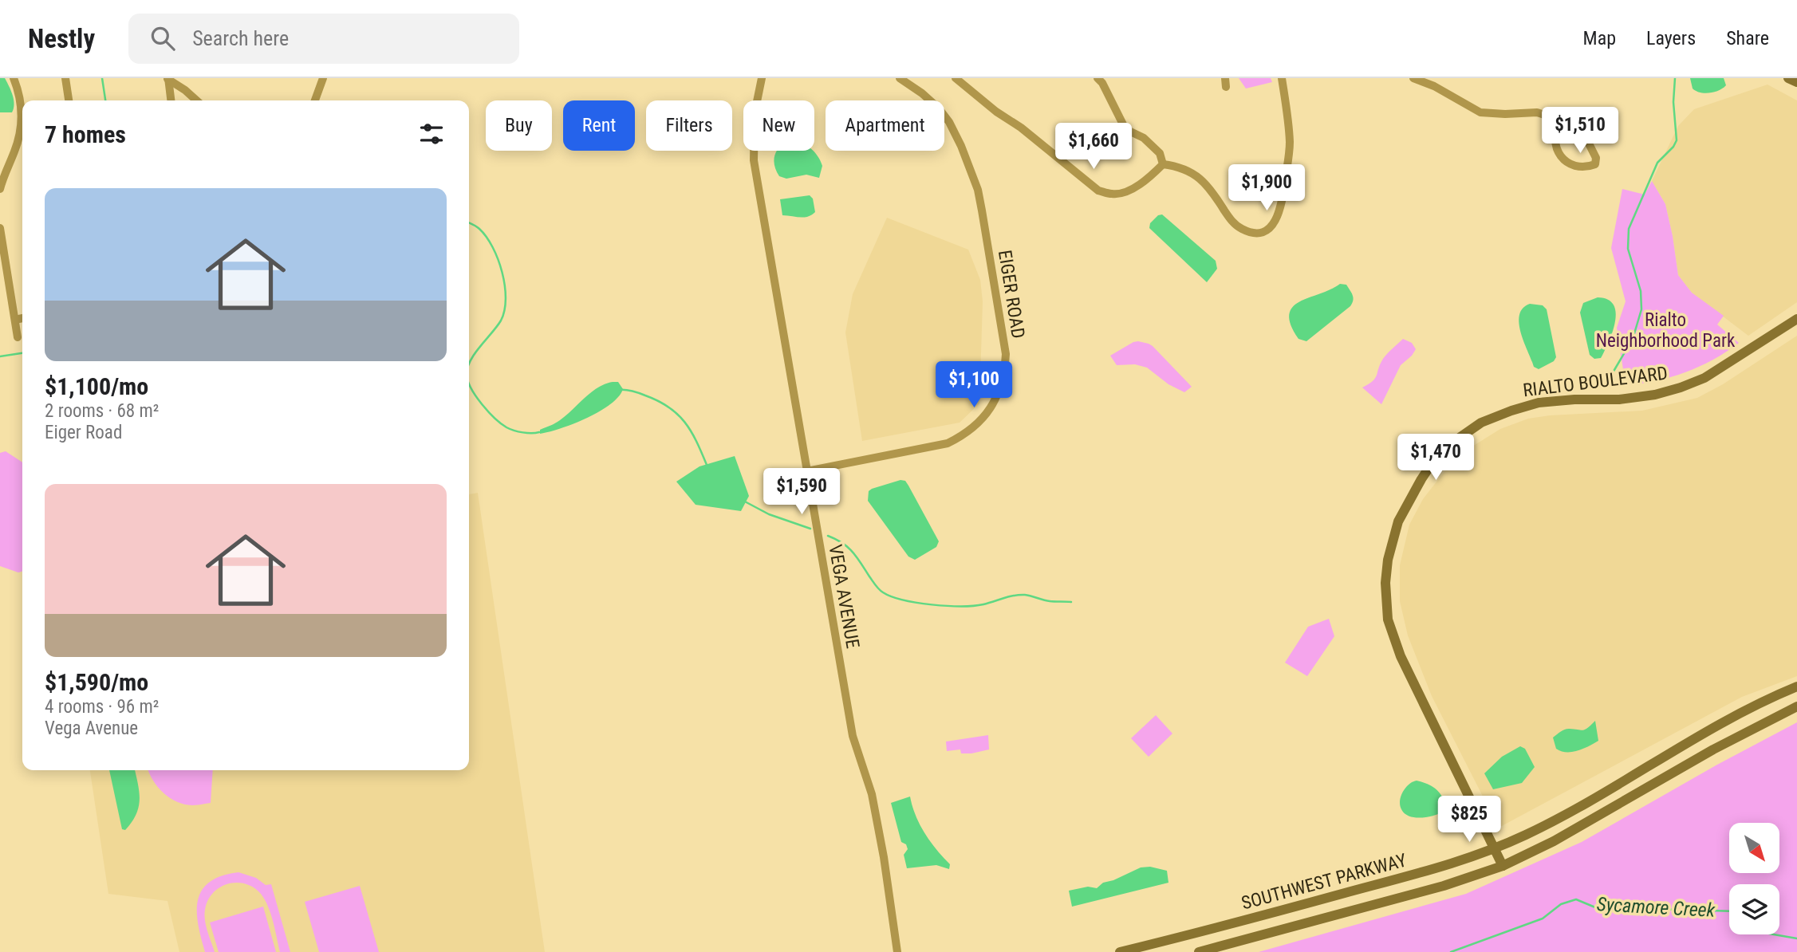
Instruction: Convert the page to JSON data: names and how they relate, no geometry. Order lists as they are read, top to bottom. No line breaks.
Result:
{"streets":{"main road":["RIALTO BOULEVARD","SOUTHWEST PARKWAY"],"street":["EIGER ROAD","VEGA AVENUE"]},"crossings":[["EIGER ROAD","VEGA AVENUE"],["RIALTO BOULEVARD","SOUTHWEST PARKWAY"]],"water":["Sycamore Creek"],"parks":["Rialto Neighborhood Park"],"north":"bottom right","page":{"header":"Nestly","search":"Search here","nav":["Map","Layers","Share"],"chip":["Buy","Rent","Filters","New","Apartment"],"heading":"7 homes","price":["$1,510","$1,660","$1,900","$1,100","$1,470","$1,590","$825"],"list":[{"name":"$1,100/mo","note":"2 rooms · 68 m² · Eiger Road"},{"name":"$1,590/mo","note":"4 rooms · 96 m² · Vega Avenue"}]}}
